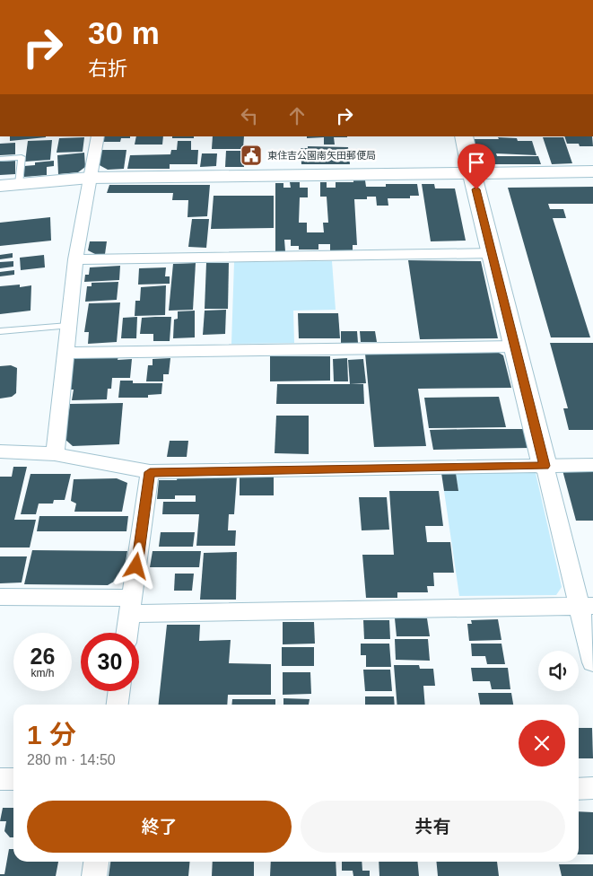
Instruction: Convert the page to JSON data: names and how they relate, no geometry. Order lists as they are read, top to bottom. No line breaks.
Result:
{"places":{"public building":["東住吉公園南矢田郵便局"]},"page":{"turn":["30 m","右折"],"speed":"26 km/h","limit":"30","heading":["1 分","280 m · 14:50"],"buttons":["終了","共有"]}}
